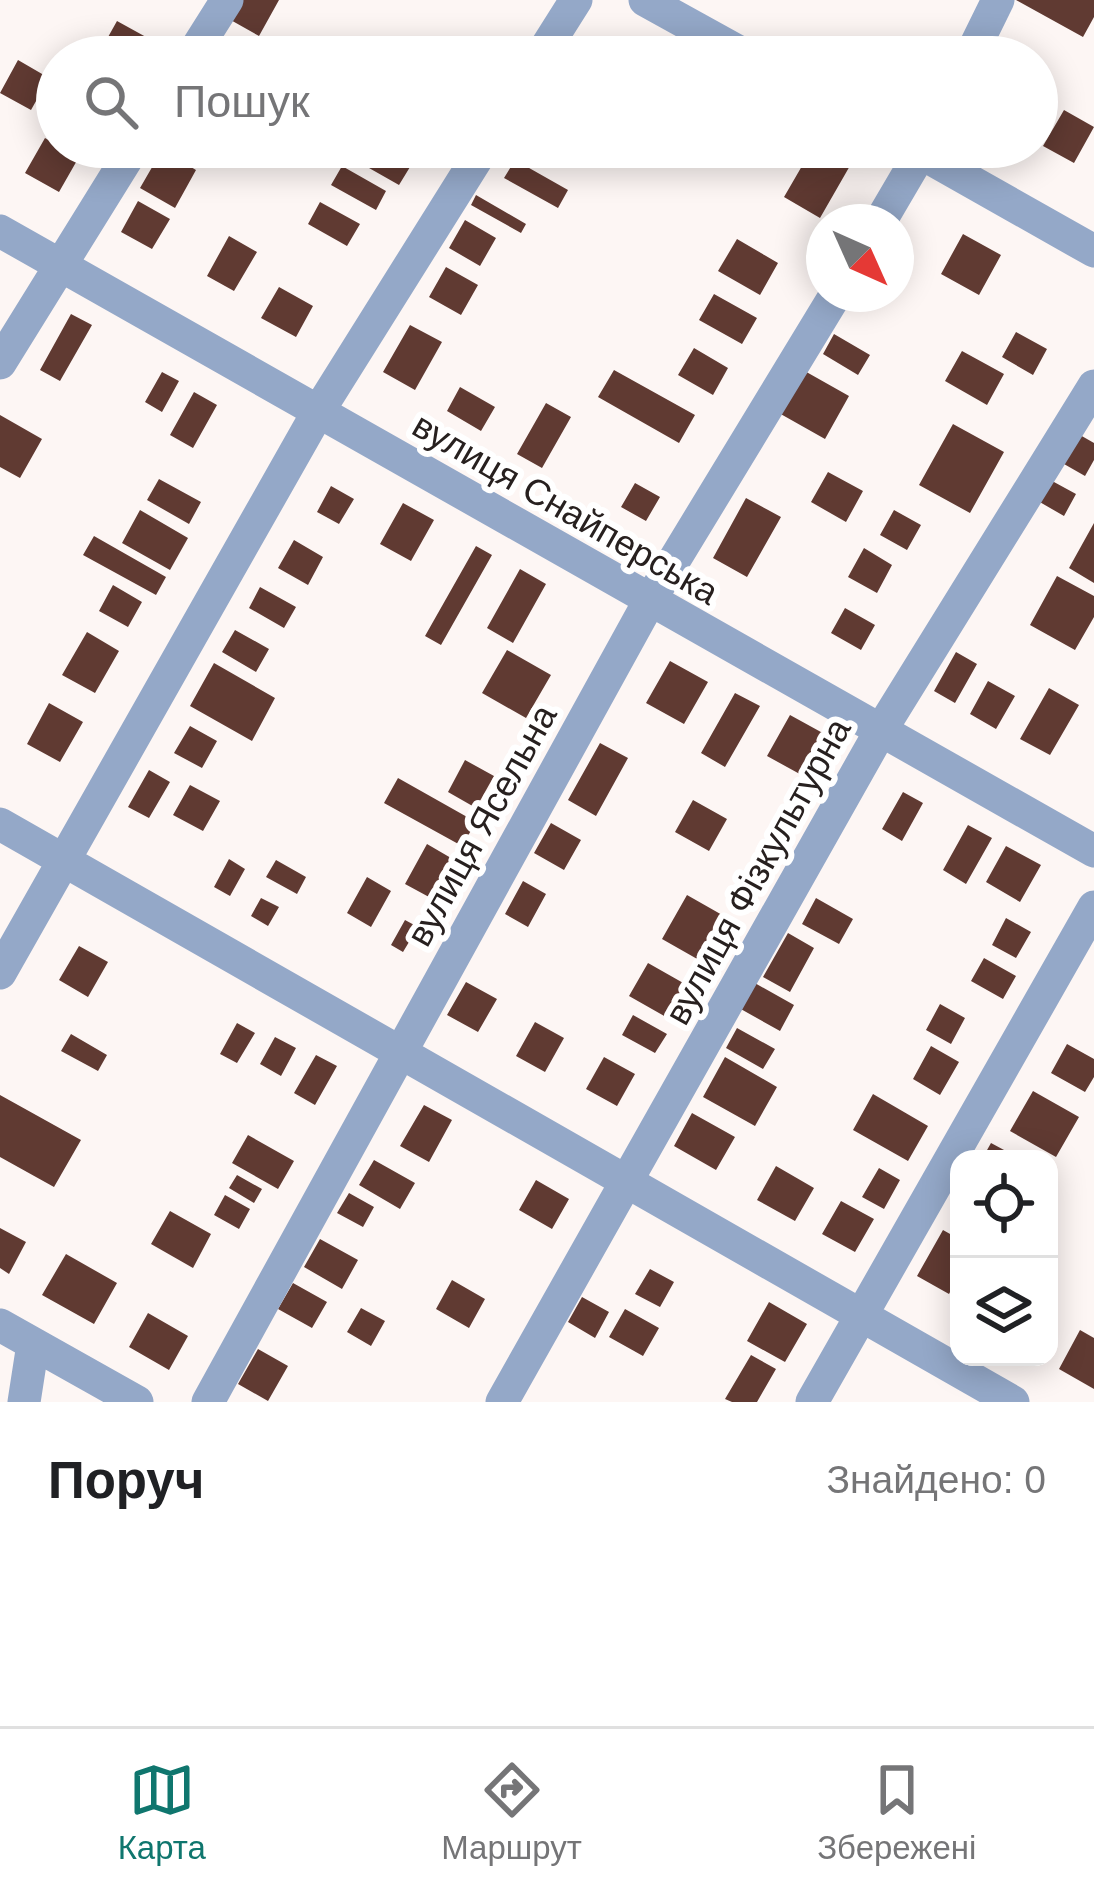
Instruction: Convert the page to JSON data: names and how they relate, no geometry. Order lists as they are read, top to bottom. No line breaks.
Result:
{"streets":{"street":["вулиця Снайперська","вулиця Ясельна","вулиця Фізкультурна"]},"crossings":[["вулиця Снайперська","вулиця Ясельна"],["вулиця Снайперська","вулиця Фізкультурна"]],"north":"bottom right","page":{"search":"Пошук","heading":["Поруч","Знайдено: 0"],"nav":["Карта","Маршрут","Збережені"]}}
